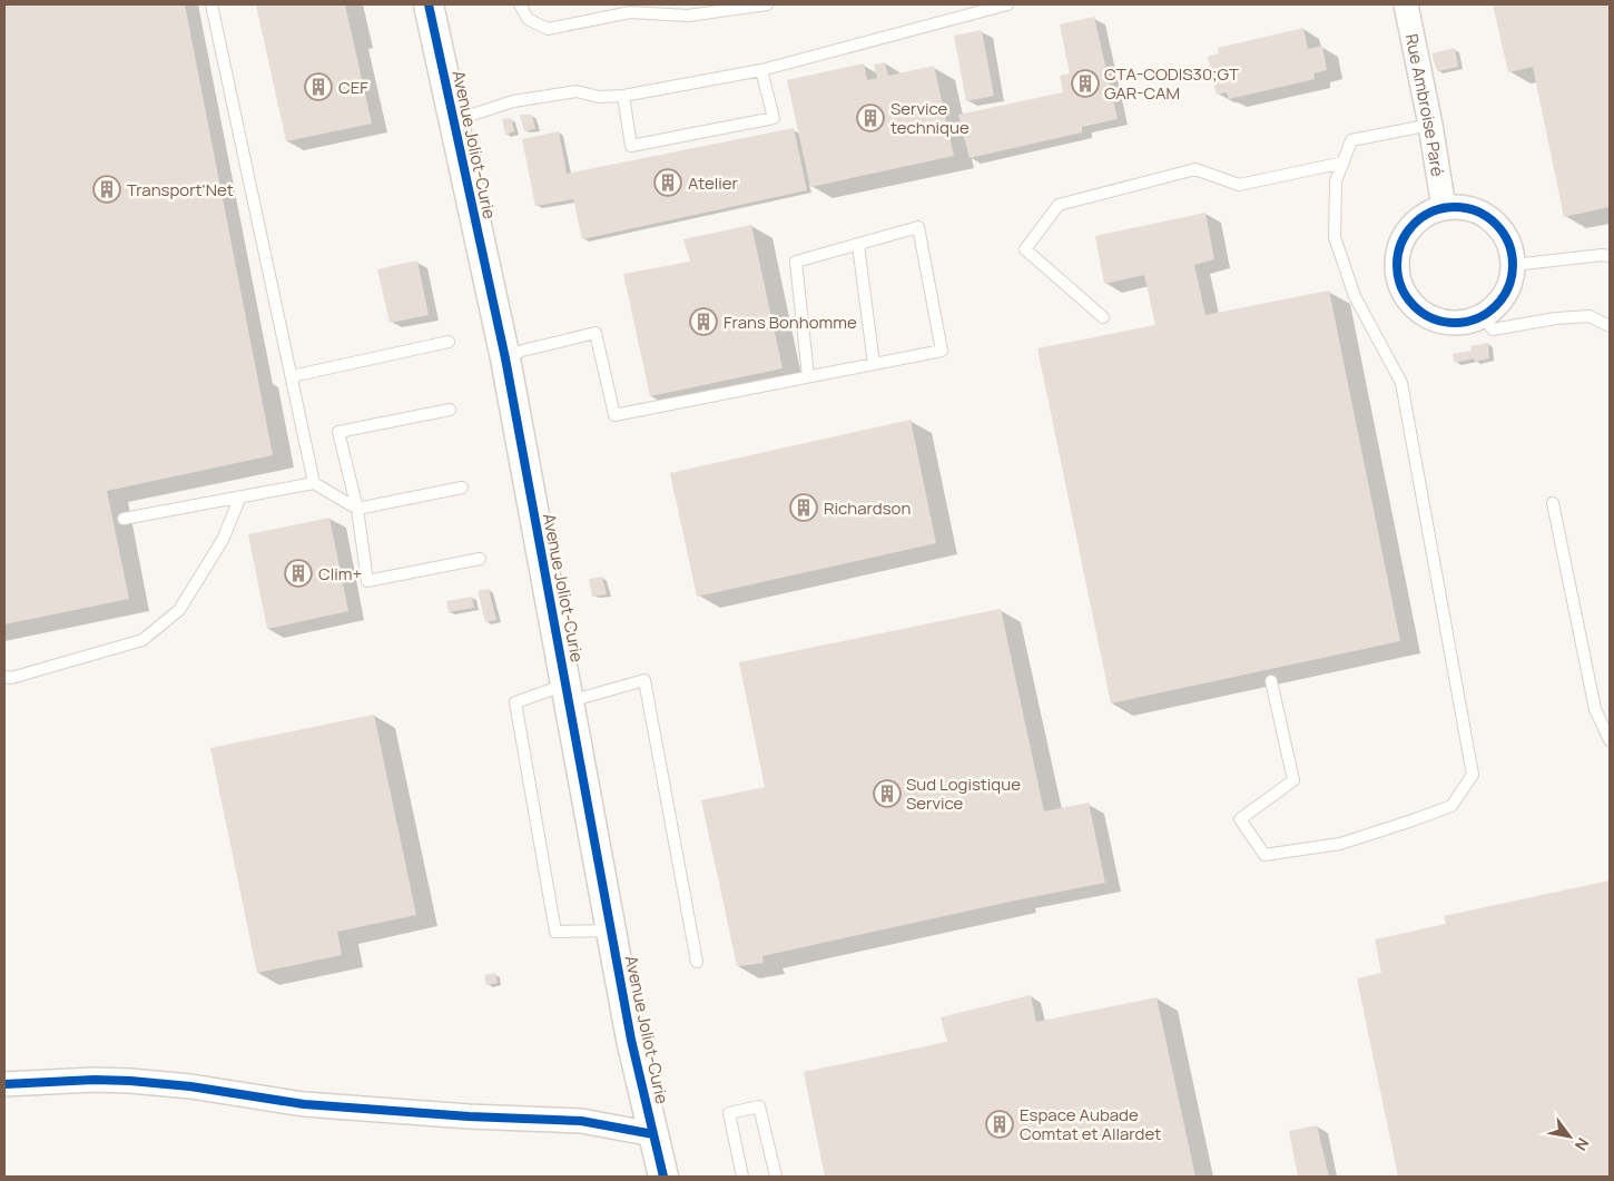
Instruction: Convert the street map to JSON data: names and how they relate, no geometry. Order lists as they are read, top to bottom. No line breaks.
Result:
{"streets":{"street":["Rue Ambroise Paré","Avenue Joliot-Curie"]},"places":{"building":["CTA-CODIS30;GT GAR-CAM","CEF","Service technique","Atelier","Transport'Net","Frans Bonhomme","Richardson","Clim+","Sud Logistique Service","Espace Aubade Comtat et Allardet"]},"north":"bottom right"}
